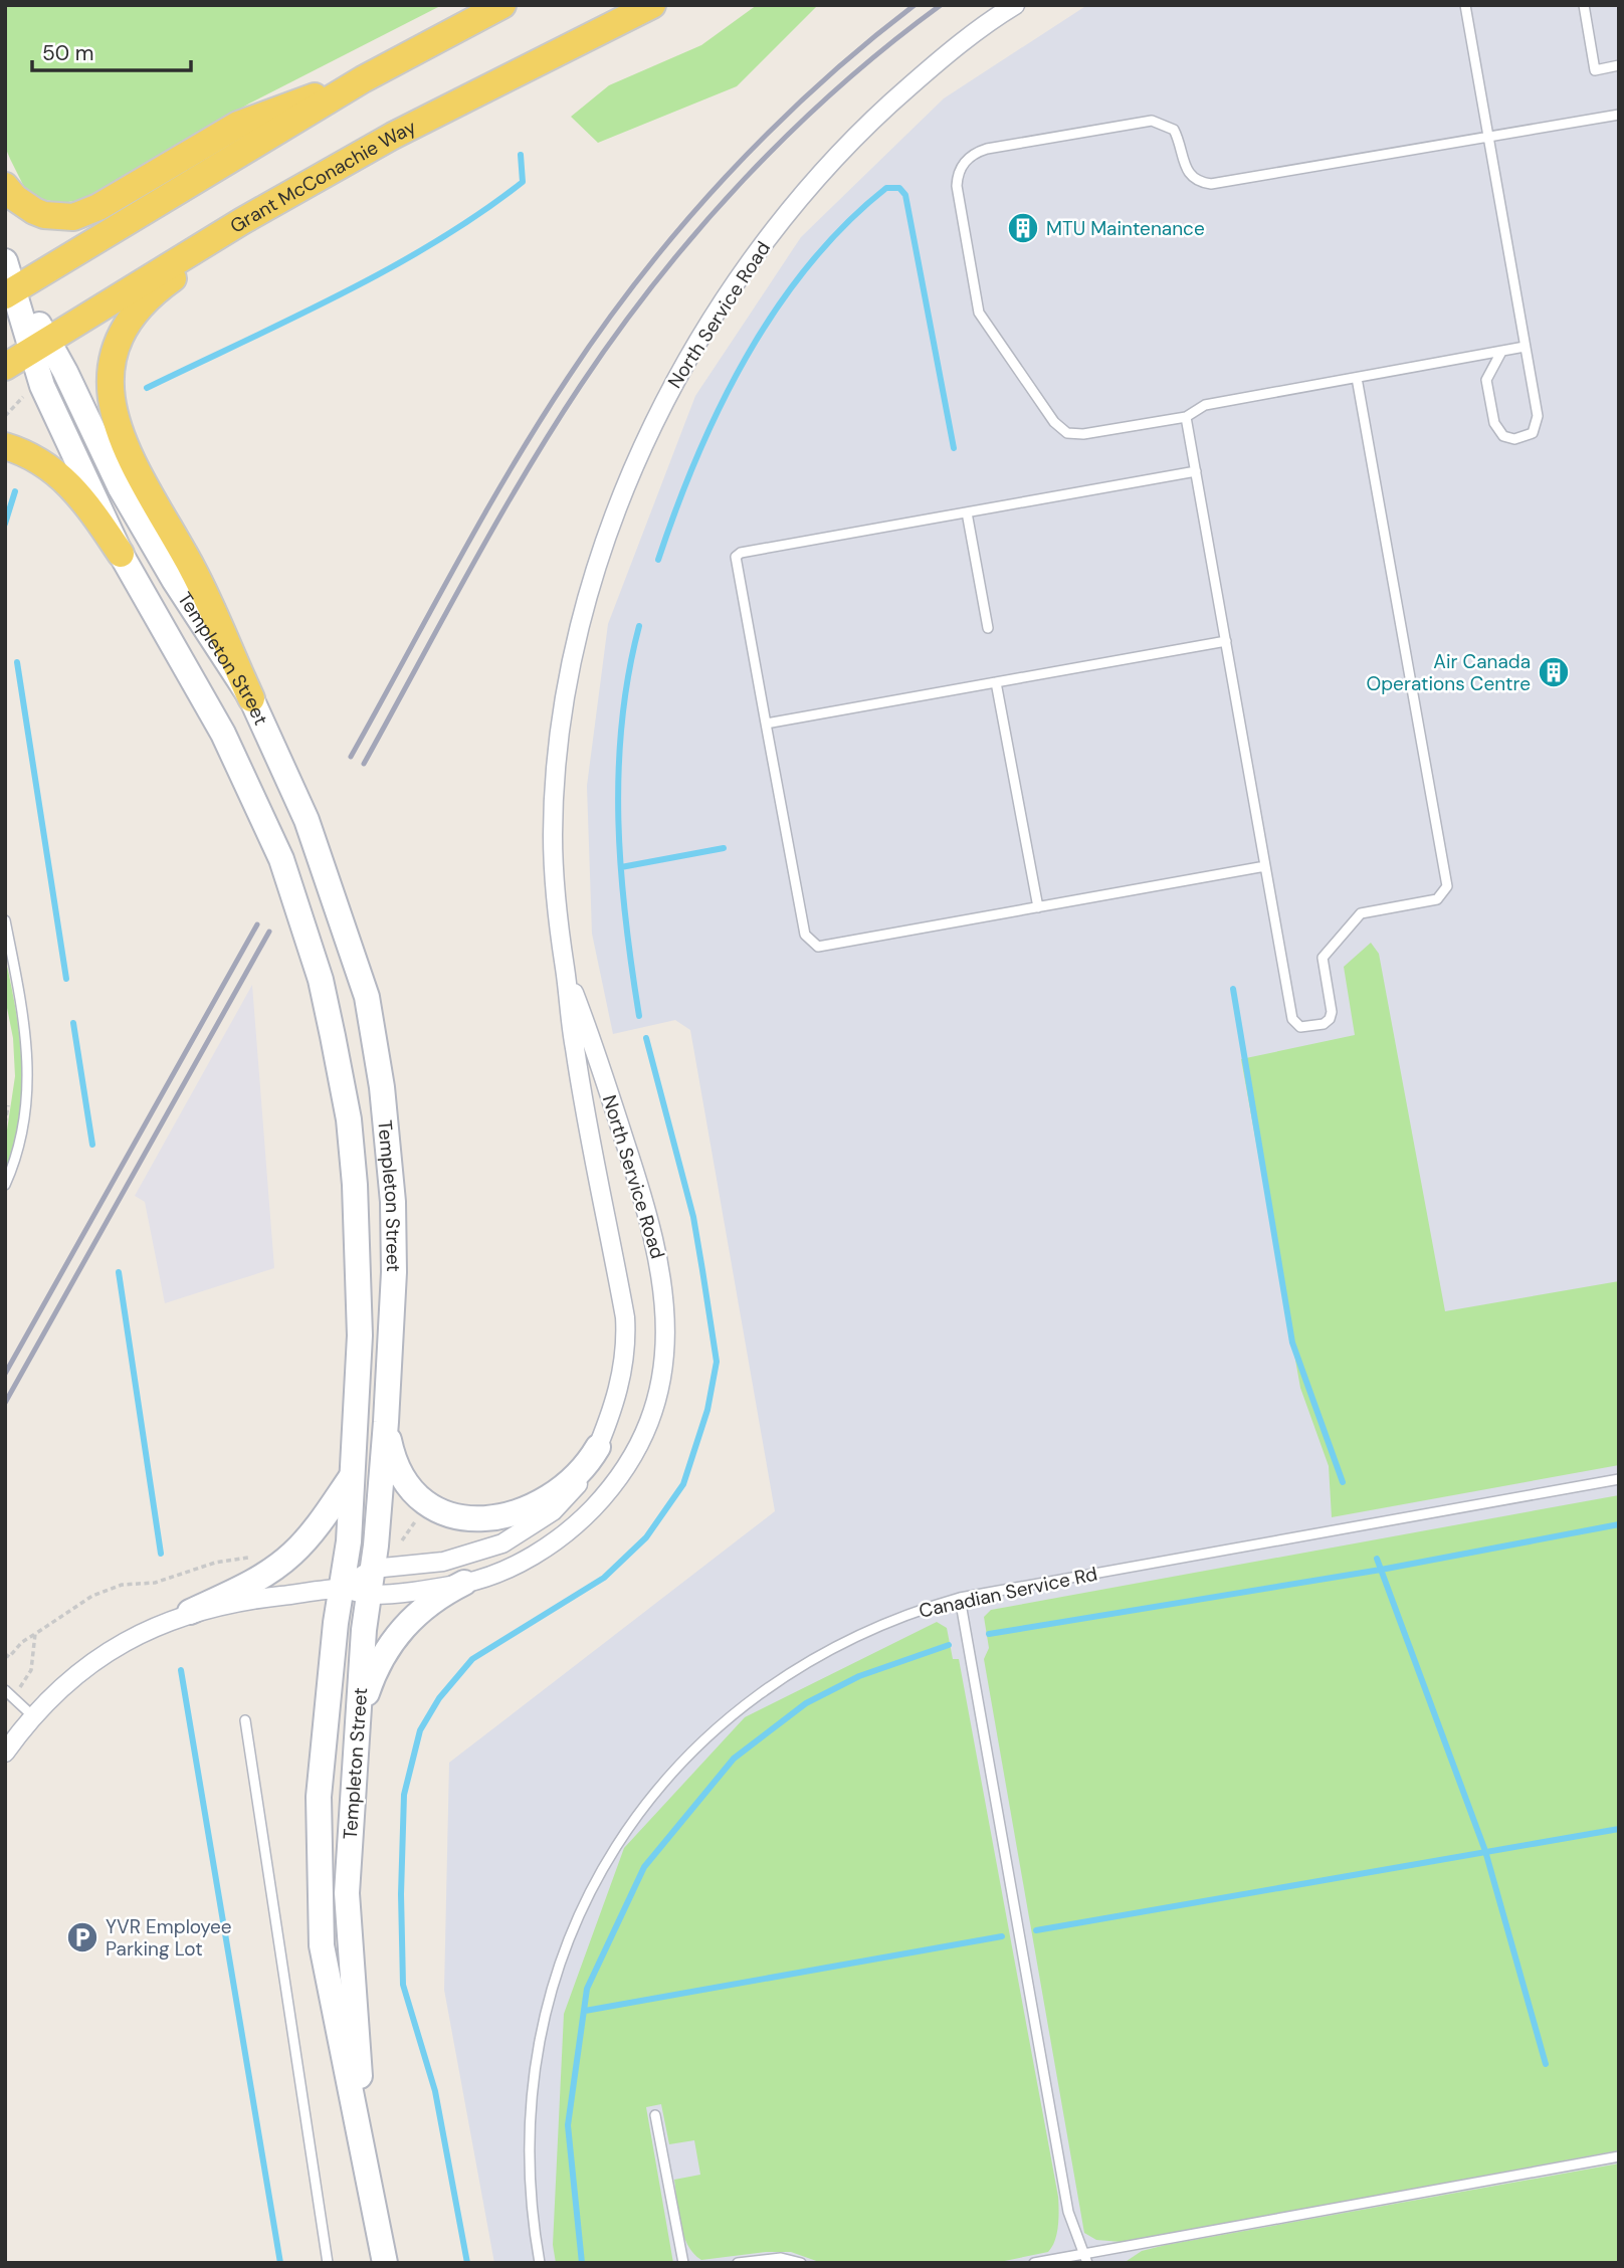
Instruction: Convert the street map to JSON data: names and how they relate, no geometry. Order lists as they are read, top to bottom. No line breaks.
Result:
{"streets":{"main road":["Grant McConachie Way"],"street":["North Service Road","Templeton Street"],"lane":["Canadian Service Rd"]},"crossings":[["Grant McConachie Way","Templeton Street"],["North Service Road","Templeton Street"]],"places":{"building":["MTU Maintenance","Air Canada Operations Centre"],"parking":["YVR Employee Parking Lot"]},"scale_bar":"50 m"}
